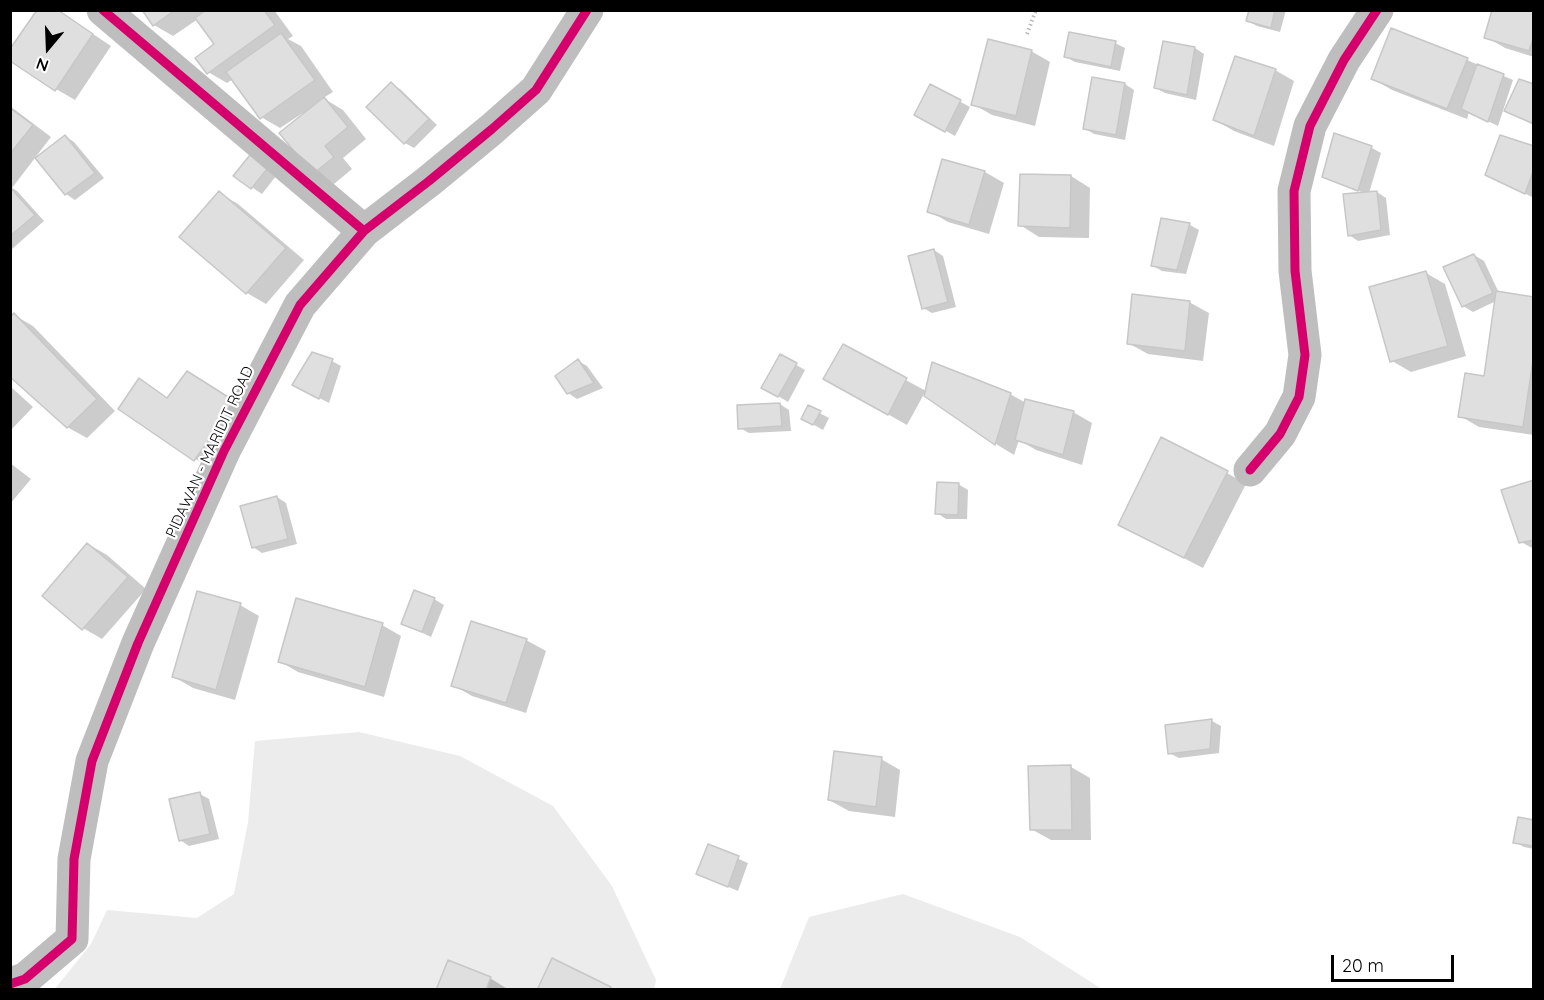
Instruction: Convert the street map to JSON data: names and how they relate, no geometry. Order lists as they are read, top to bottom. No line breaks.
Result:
{"streets":{"street":["PIDAWAN - MARIDIT ROAD"]},"scale_bar":"20 m","north":"bottom"}
